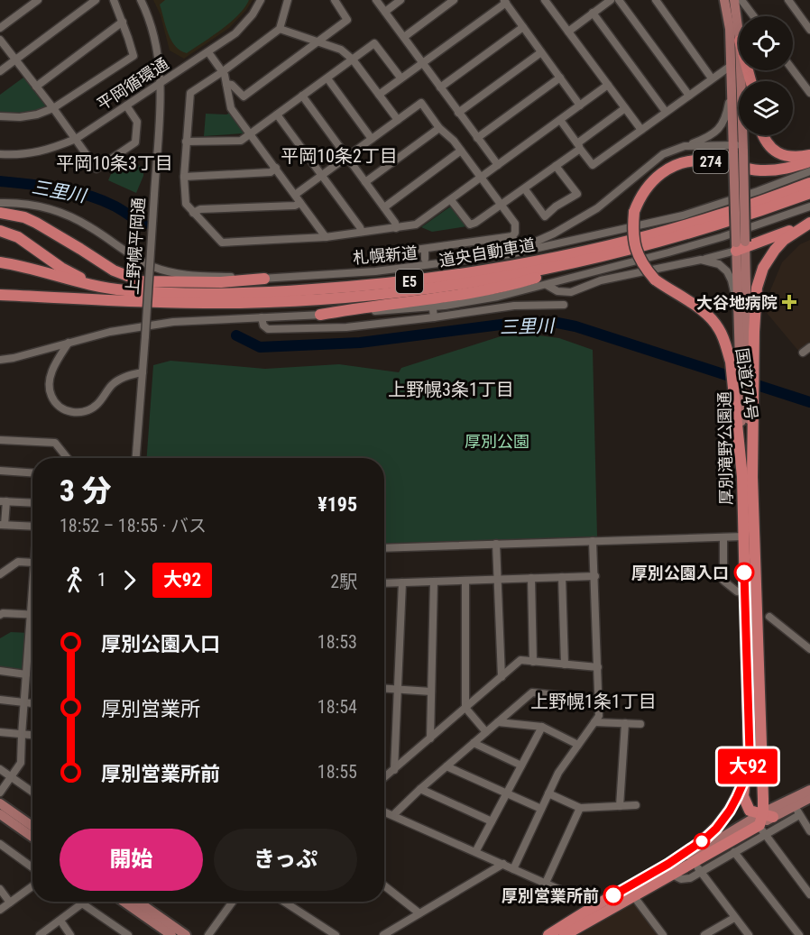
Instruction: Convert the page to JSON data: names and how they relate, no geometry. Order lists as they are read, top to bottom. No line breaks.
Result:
{"streets":{"highway":["274","道央自動車道","E5","国道274号","厚別滝野公園通"],"street":["平岡循環通","上野幌平岡通","札幌新道"]},"crossings":[["平岡循環通","上野幌平岡通"],["274","厚別滝野公園通"],["国道274号","厚別滝野公園通"]],"districts":["平岡10条2丁目","平岡10条3丁目","上野幌3条1丁目","上野幌1条1丁目"],"water":["三里川"],"parks":["厚別公園"],"places":{"health":["大谷地病院"],"other":["厚別公園入口","厚別営業所前"]},"lines":["bus line 大92"],"page":{"on_map":"大92","heading":["3 分","18:52 – 18:55 · バス","¥195"],"legs":["1","大92","2駅"],"list":[{"name":"厚別公園入口","value":"18:53"},{"name":"厚別営業所","value":"18:54"},{"name":"厚別営業所前","value":"18:55"}],"buttons":["開始","きっぷ"]}}
